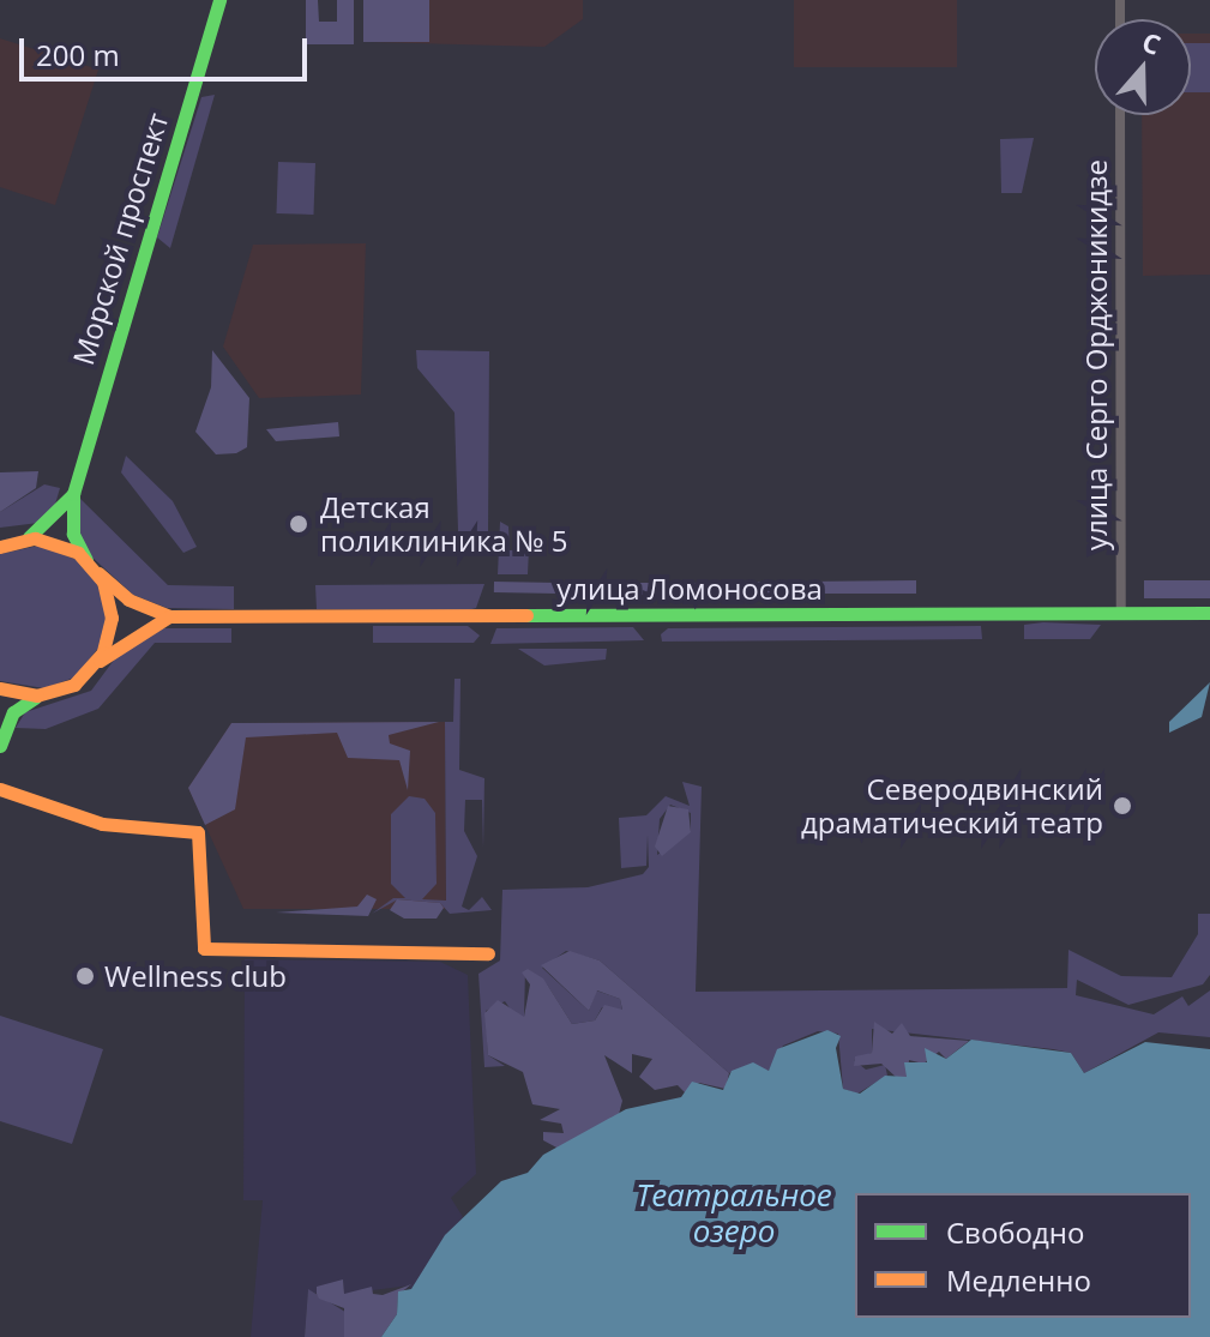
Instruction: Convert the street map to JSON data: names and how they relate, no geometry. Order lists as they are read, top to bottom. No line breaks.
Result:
{"streets":{"main road":["Морской проспект","улица Ломоносова"],"street":["улица Серго Орджоникидзе"]},"crossings":[["улица Серго Орджоникидзе","улица Ломоносова"]],"water":["Театральное озеро"],"places":["Детская поликлиника № 5","Северодвинский драматический театр","Wellness club"],"legend":["Свободно","Медленно"],"scale_bar":"200 m","north":"top"}
